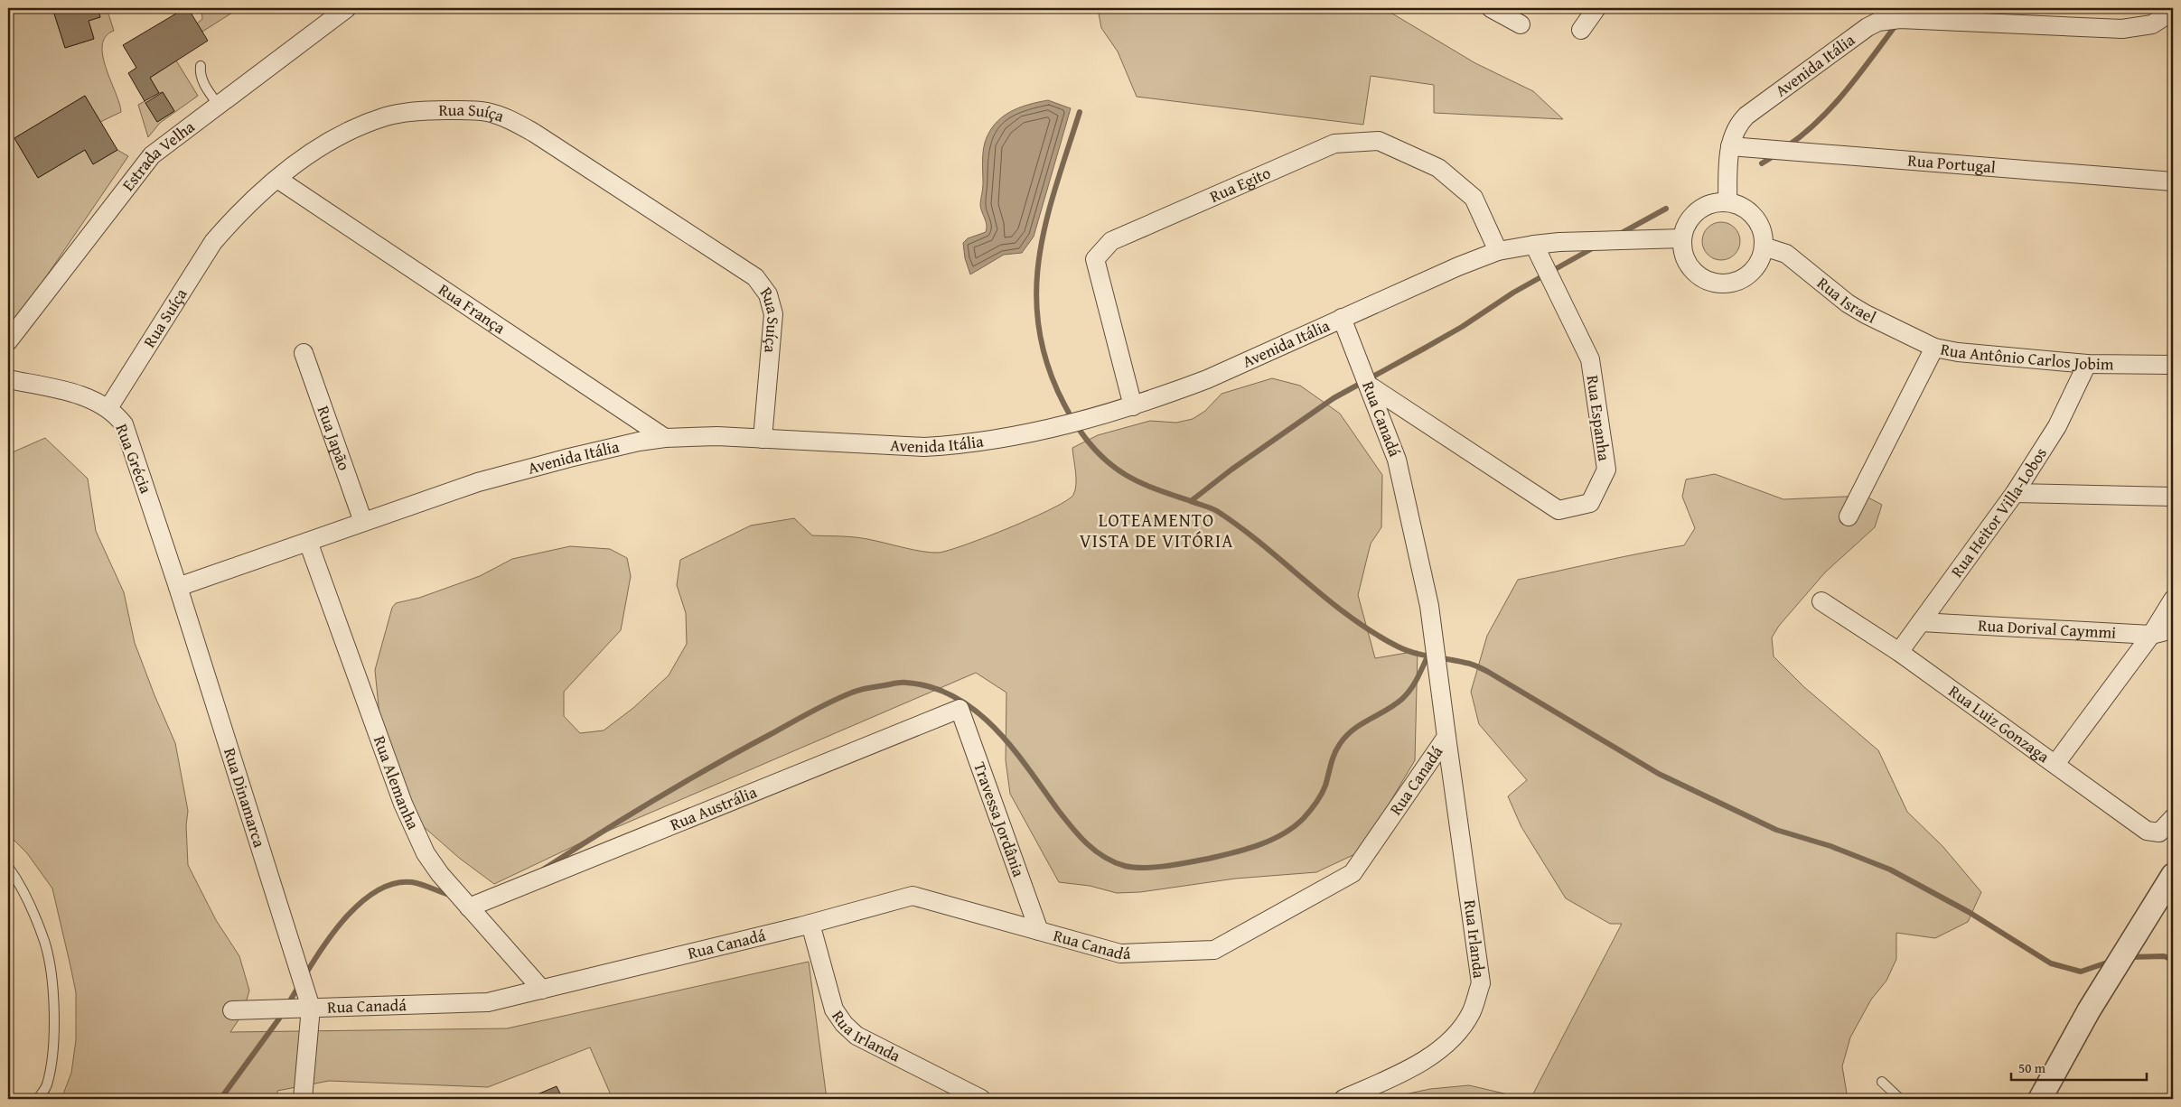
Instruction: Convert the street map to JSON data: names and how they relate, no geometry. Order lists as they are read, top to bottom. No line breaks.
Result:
{"streets":{"street":["Avenida Itália","Rua Suíça","Estrada Velha","Rua Portugal","Rua Egito","Rua Israel","Rua França","Rua Antônio Carlos Jobim","Rua Espanha","Rua Canadá","Rua Japão","Rua Grécia","Rua Heitor Villa-Lobos","Rua Dorival Caymmi","Rua Luiz Gonzaga","Rua Alemanha","Rua Dinamarca","Rua Austrália","Travessa Jordânia","Rua Irlanda"]},"crossings":[["Avenida Itália","Rua Suíça"],["Avenida Itália","Rua Portugal"],["Avenida Itália","Rua Egito"],["Avenida Itália","Rua Israel"],["Avenida Itália","Rua França"],["Avenida Itália","Rua Espanha"],["Avenida Itália","Rua Canadá"],["Avenida Itália","Rua Japão"],["Avenida Itália","Rua Grécia"],["Avenida Itália","Rua Alemanha"],["Avenida Itália","Rua Dinamarca"],["Rua Suíça","Rua França"],["Rua Suíça","Rua Grécia"],["Rua Israel","Rua Antônio Carlos Jobim"],["Rua Antônio Carlos Jobim","Rua Heitor Villa-Lobos"],["Rua Espanha","Rua Canadá"],["Rua Canadá","Rua Alemanha"],["Rua Canadá","Rua Dinamarca"],["Rua Canadá","Travessa Jordânia"],["Rua Canadá","Rua Irlanda"],["Rua Grécia","Rua Dinamarca"],["Rua Heitor Villa-Lobos","Rua Dorival Caymmi"],["Rua Heitor Villa-Lobos","Rua Luiz Gonzaga"],["Rua Alemanha","Rua Austrália"],["Rua Austrália","Travessa Jordânia"]],"districts":["LOTEAMENTO VISTA DE VITÓRIA"],"scale_bar":"50 m"}
